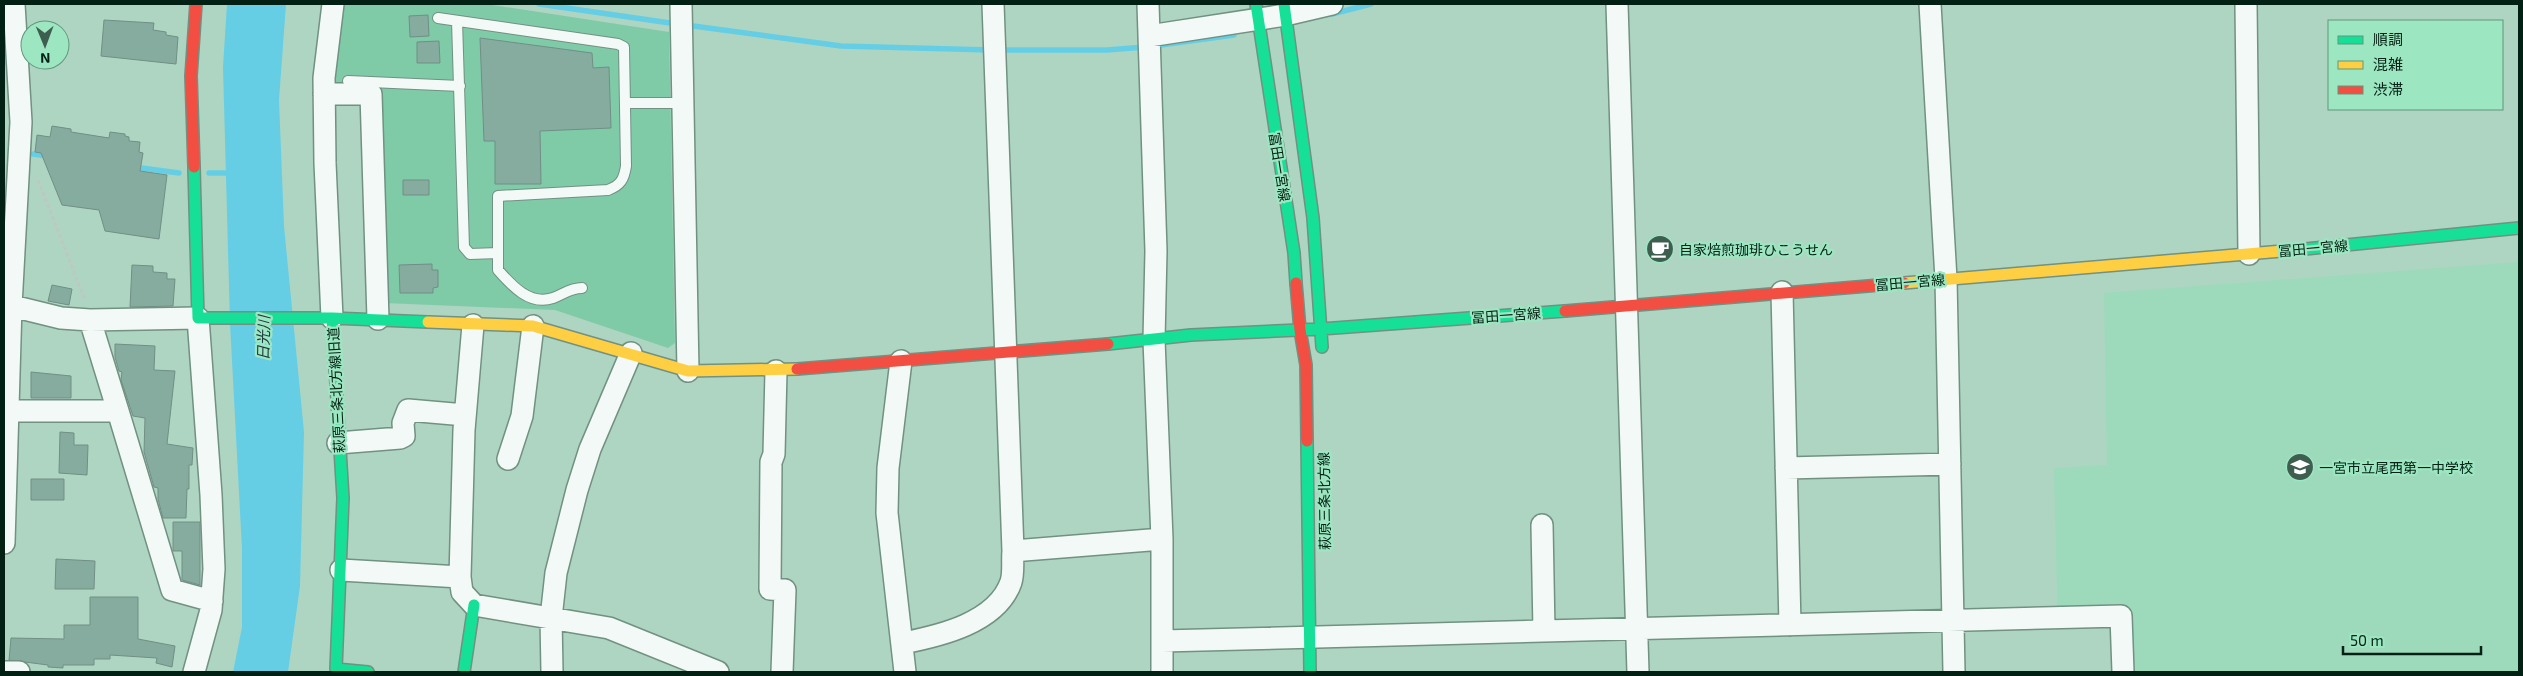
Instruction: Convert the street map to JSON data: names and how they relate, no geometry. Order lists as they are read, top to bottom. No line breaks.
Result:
{"streets":{"main road":["富田一宮線","冨田一宮線","萩原三条北方線旧道","萩原三条北方線"]},"crossings":[["富田一宮線","冨田一宮線"],["富田一宮線","萩原三条北方線"],["冨田一宮線","萩原三条北方線旧道"],["冨田一宮線","萩原三条北方線"]],"water":["日光川"],"places":{"cafe":["自家焙煎珈琲ひこうせん"],"school or university":["一宮市立尾西第一中学校"]},"legend":["順調","混雑","渋滞"],"scale_bar":"50 m","north":"bottom"}
